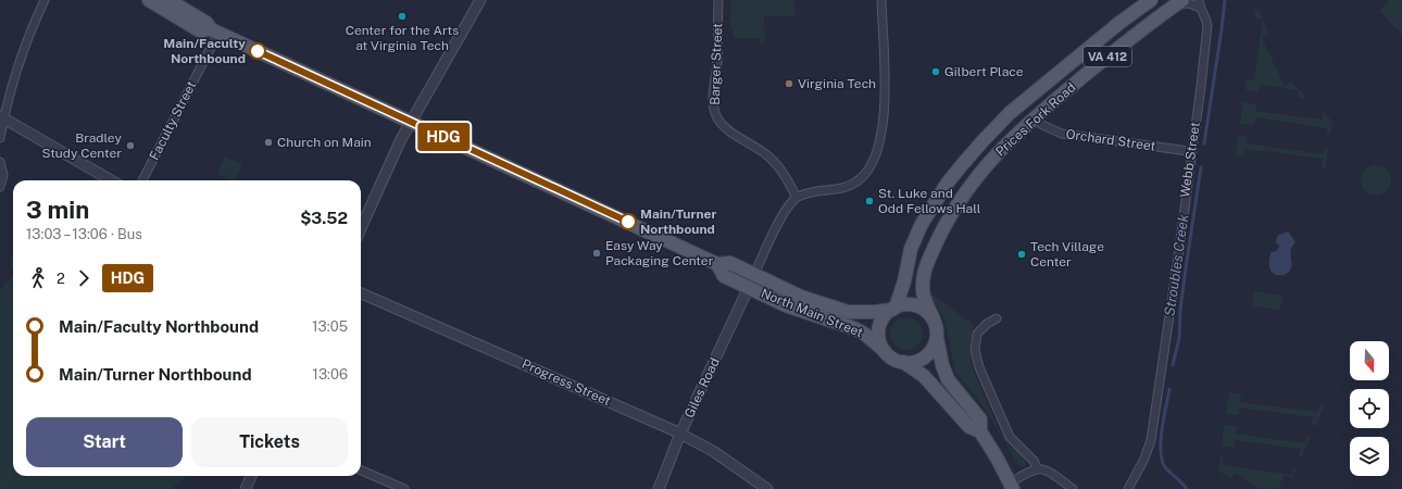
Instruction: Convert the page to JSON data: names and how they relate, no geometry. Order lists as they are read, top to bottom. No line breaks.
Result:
{"streets":{"main road":["VA 412","Prices Fork Road","North Main Street"],"street":["Barger Street","Faculty Street","Orchard Street","Webb Street","Progress Street","Giles Road"]},"crossings":[["Prices Fork Road","Orchard Street"],["Prices Fork Road","Webb Street"],["Prices Fork Road","North Main Street"],["Faculty Street","North Main Street"],["Orchard Street","Webb Street"],["North Main Street","Giles Road"],["Progress Street","Giles Road"]],"water":["Stroubles Creek"],"places":["Center for the Arts at Virginia Tech","Main/Faculty Northbound","Gilbert Place","Virginia Tech","Church on Main","Bradley Study Center","St. Luke and Odd Fellows Hall","Main/Turner Northbound","Easy Way Packaging Center","Tech Village Center"],"lines":["bus line HDG"],"north":"bottom","page":{"on_map":"HDG","heading":["3 min","13:03 – 13:06 · Bus","$3.52"],"legs":["2","HDG"],"list":[{"name":"Main/Faculty Northbound","value":"13:05"},{"name":"Main/Turner Northbound","value":"13:06"}],"buttons":["Start","Tickets"]}}
